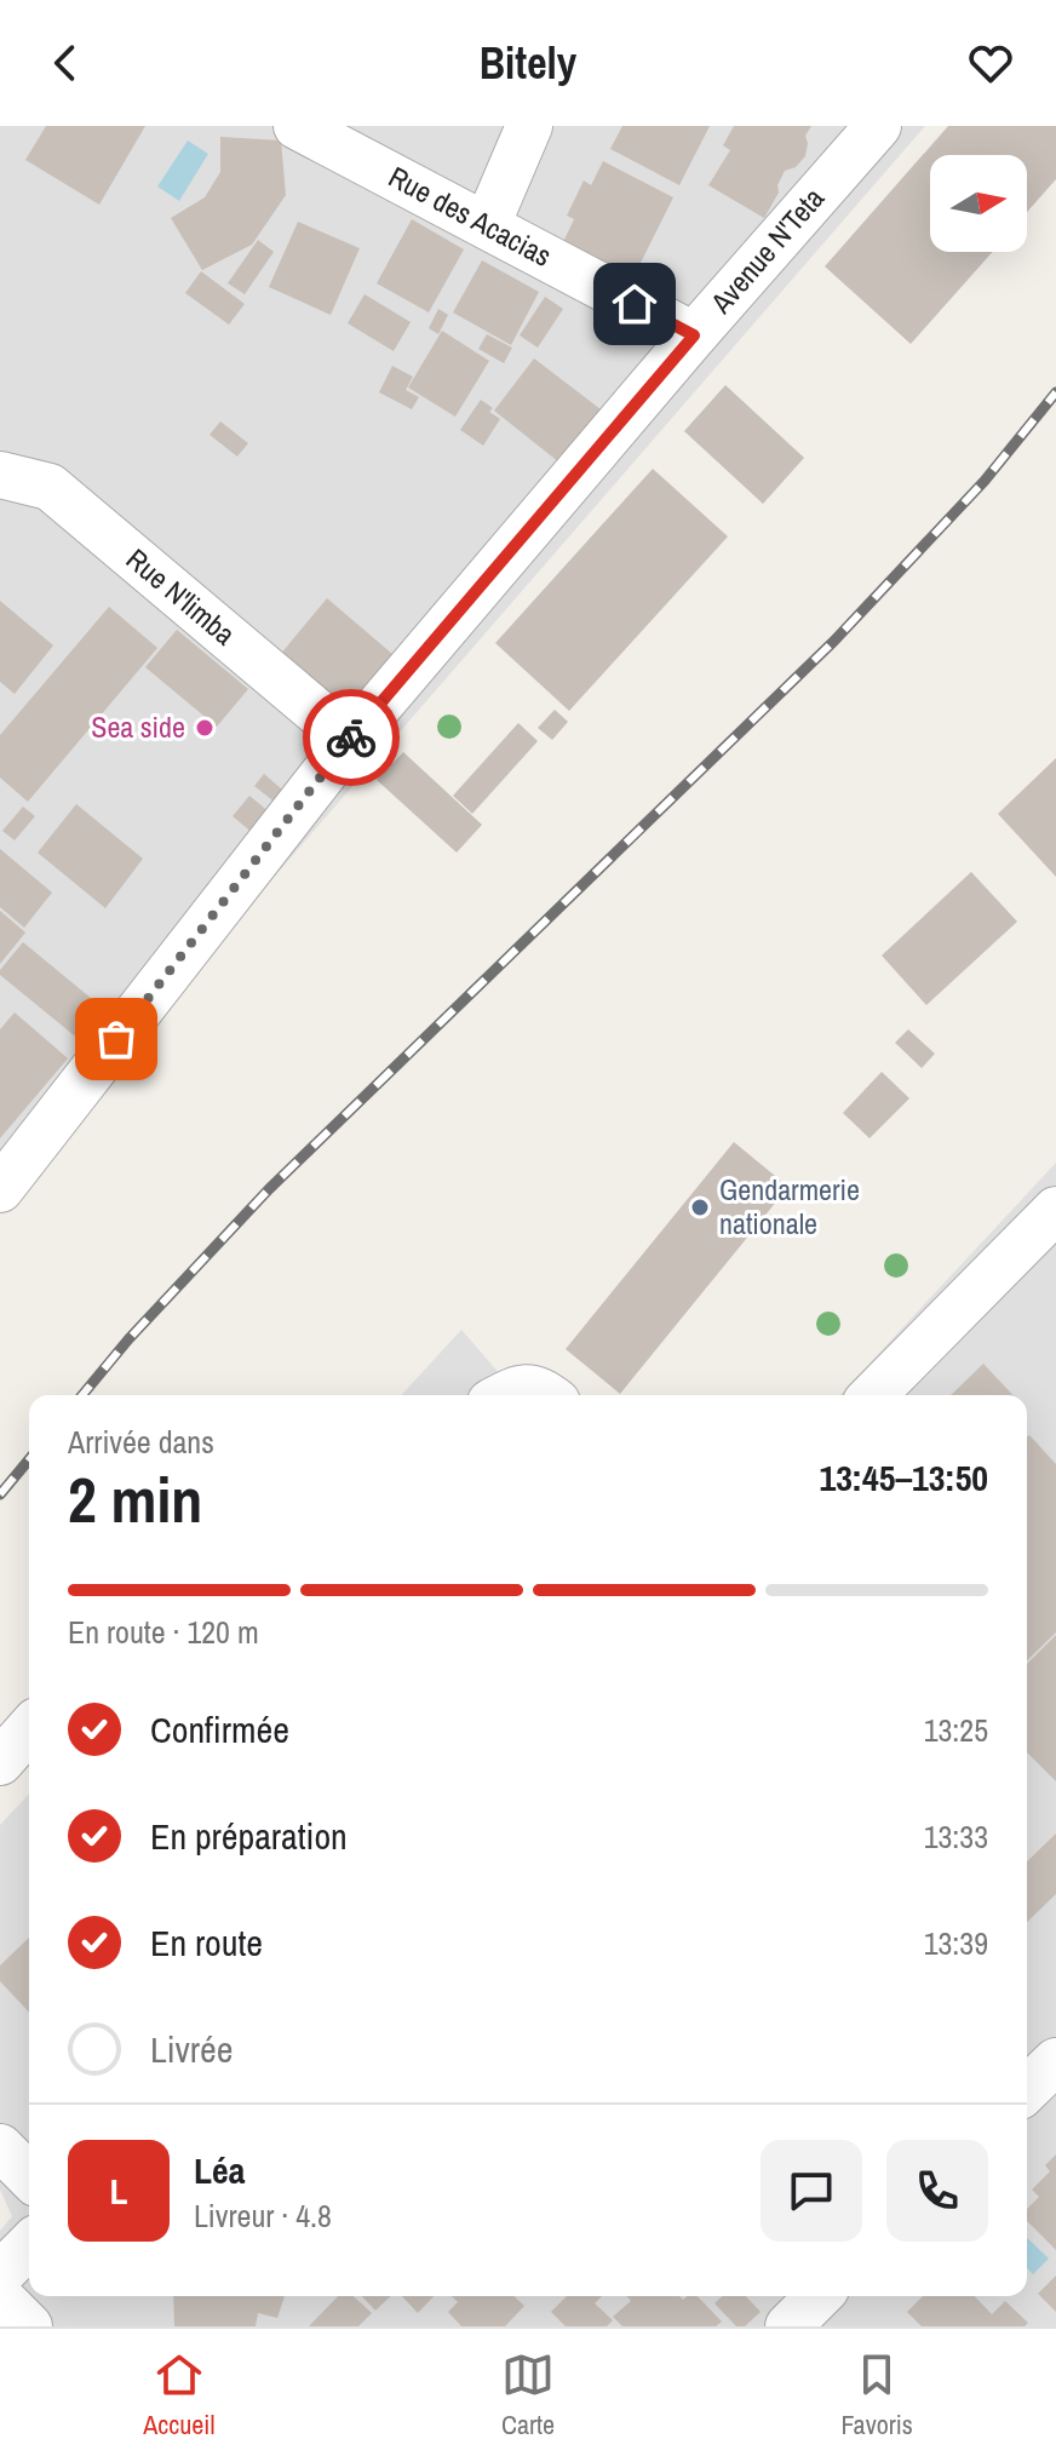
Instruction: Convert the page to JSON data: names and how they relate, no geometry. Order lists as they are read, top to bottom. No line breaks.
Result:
{"streets":{"street":["Rue des Acacias","Avenue N'Teta","Rue N'limba"]},"crossings":[["Rue des Acacias","Avenue N'Teta"],["Avenue N'Teta","Rue N'limba"]],"places":["Sea side","Gendarmerie nationale"],"north":"right","page":{"header":"Bitely","heading":["2 min","Arrivée dans","13:45–13:50"],"panel":["Léa","Livreur · 4.8"],"bar":"En route · 120 m","list":[["Confirmée","13:25"],["En préparation","13:33"],["En route","13:39"],"Livrée"],"round":"L","tabs":["Accueil","Carte","Favoris"]}}
